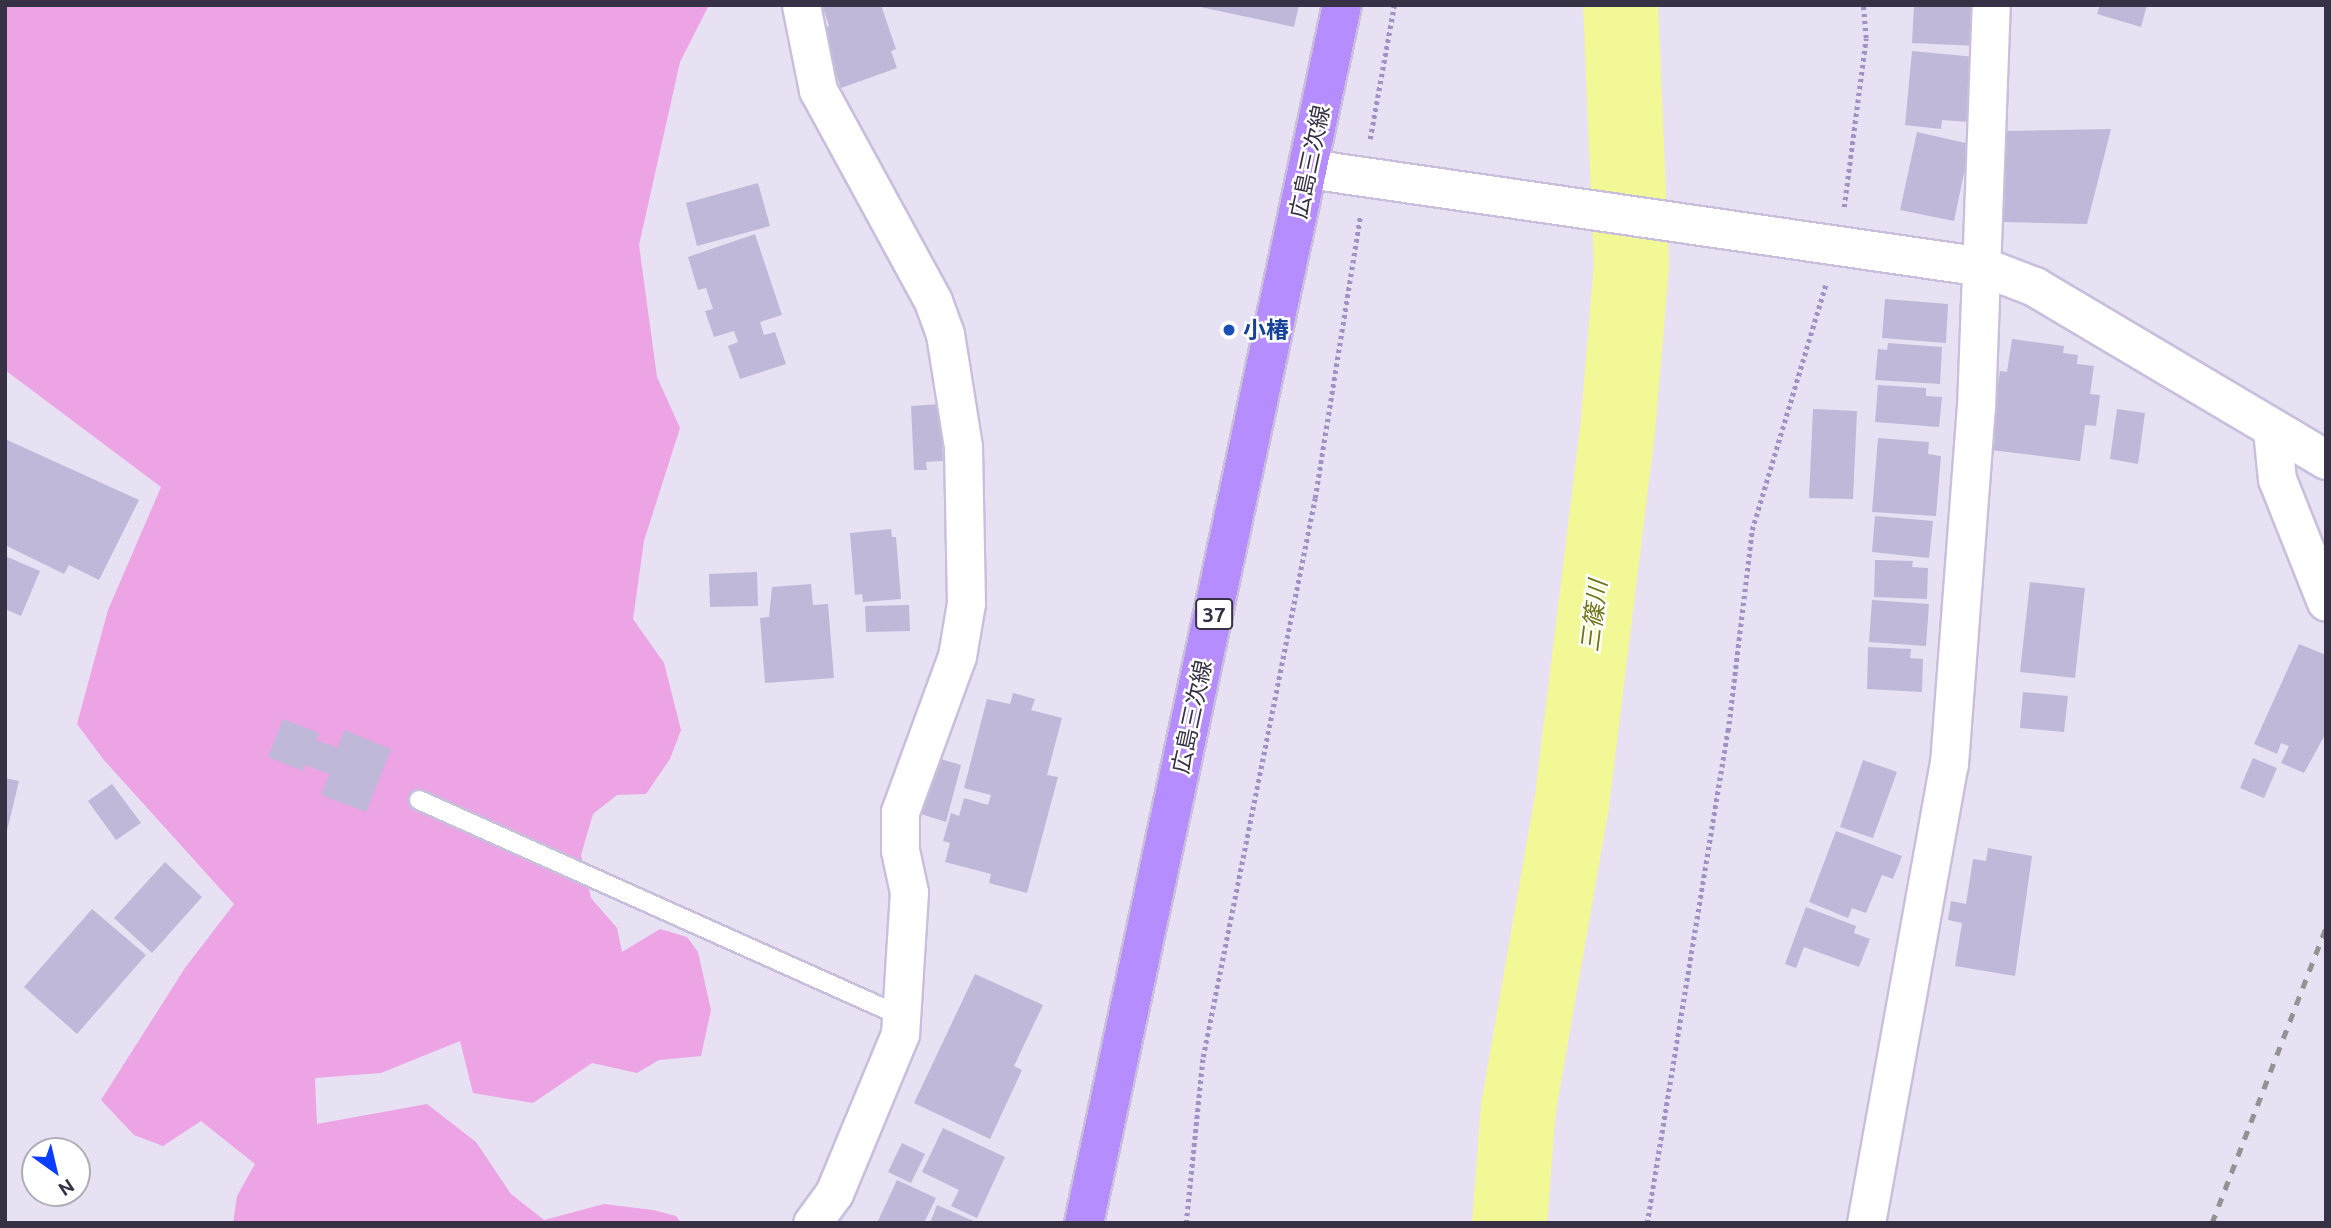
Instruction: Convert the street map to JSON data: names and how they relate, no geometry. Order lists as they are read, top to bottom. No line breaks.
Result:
{"streets":{"main road":["広島三次線","37"]},"water":["三篠川"],"places":["小椿"],"north":"bottom right"}
